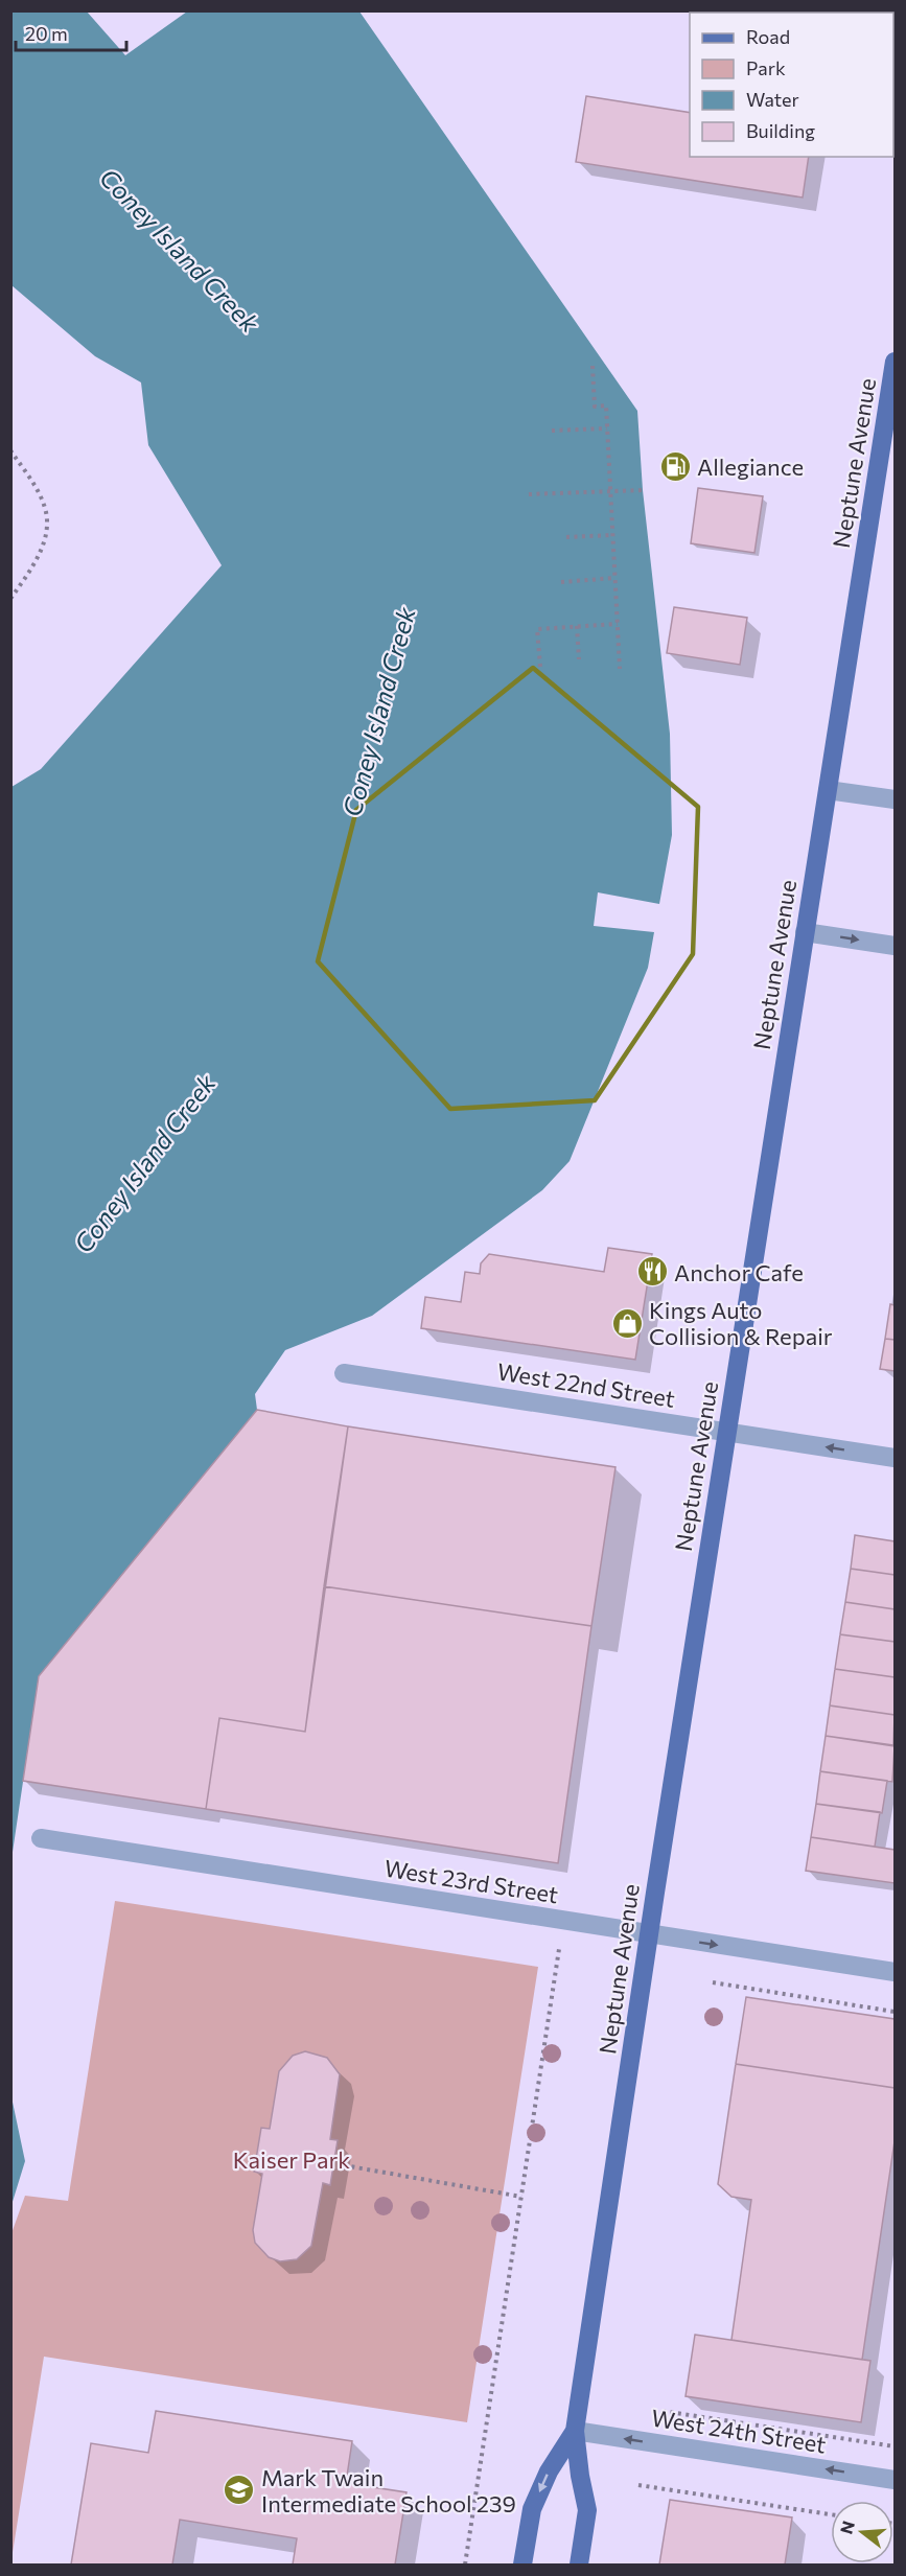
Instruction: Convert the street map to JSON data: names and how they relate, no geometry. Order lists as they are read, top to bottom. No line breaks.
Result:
{"streets":{"main road":["Neptune Avenue"],"street":["West 22nd Street","West 23rd Street","West 24th Street"]},"crossings":[["Neptune Avenue","West 22nd Street"],["Neptune Avenue","West 23rd Street"],["Neptune Avenue","West 24th Street"]],"one_way":["West 24th Street"],"water":["Coney Island Creek"],"parks":["Kaiser Park"],"places":{"fuel station":["Allegiance"],"restaurant":["Anchor Cafe"],"shop":["Kings Auto Collision & Repair"],"school or university":["Mark Twain Intermediate School 239"]},"legend":["Road","Park","Water","Building"],"scale_bar":"20 m","north":"left"}
